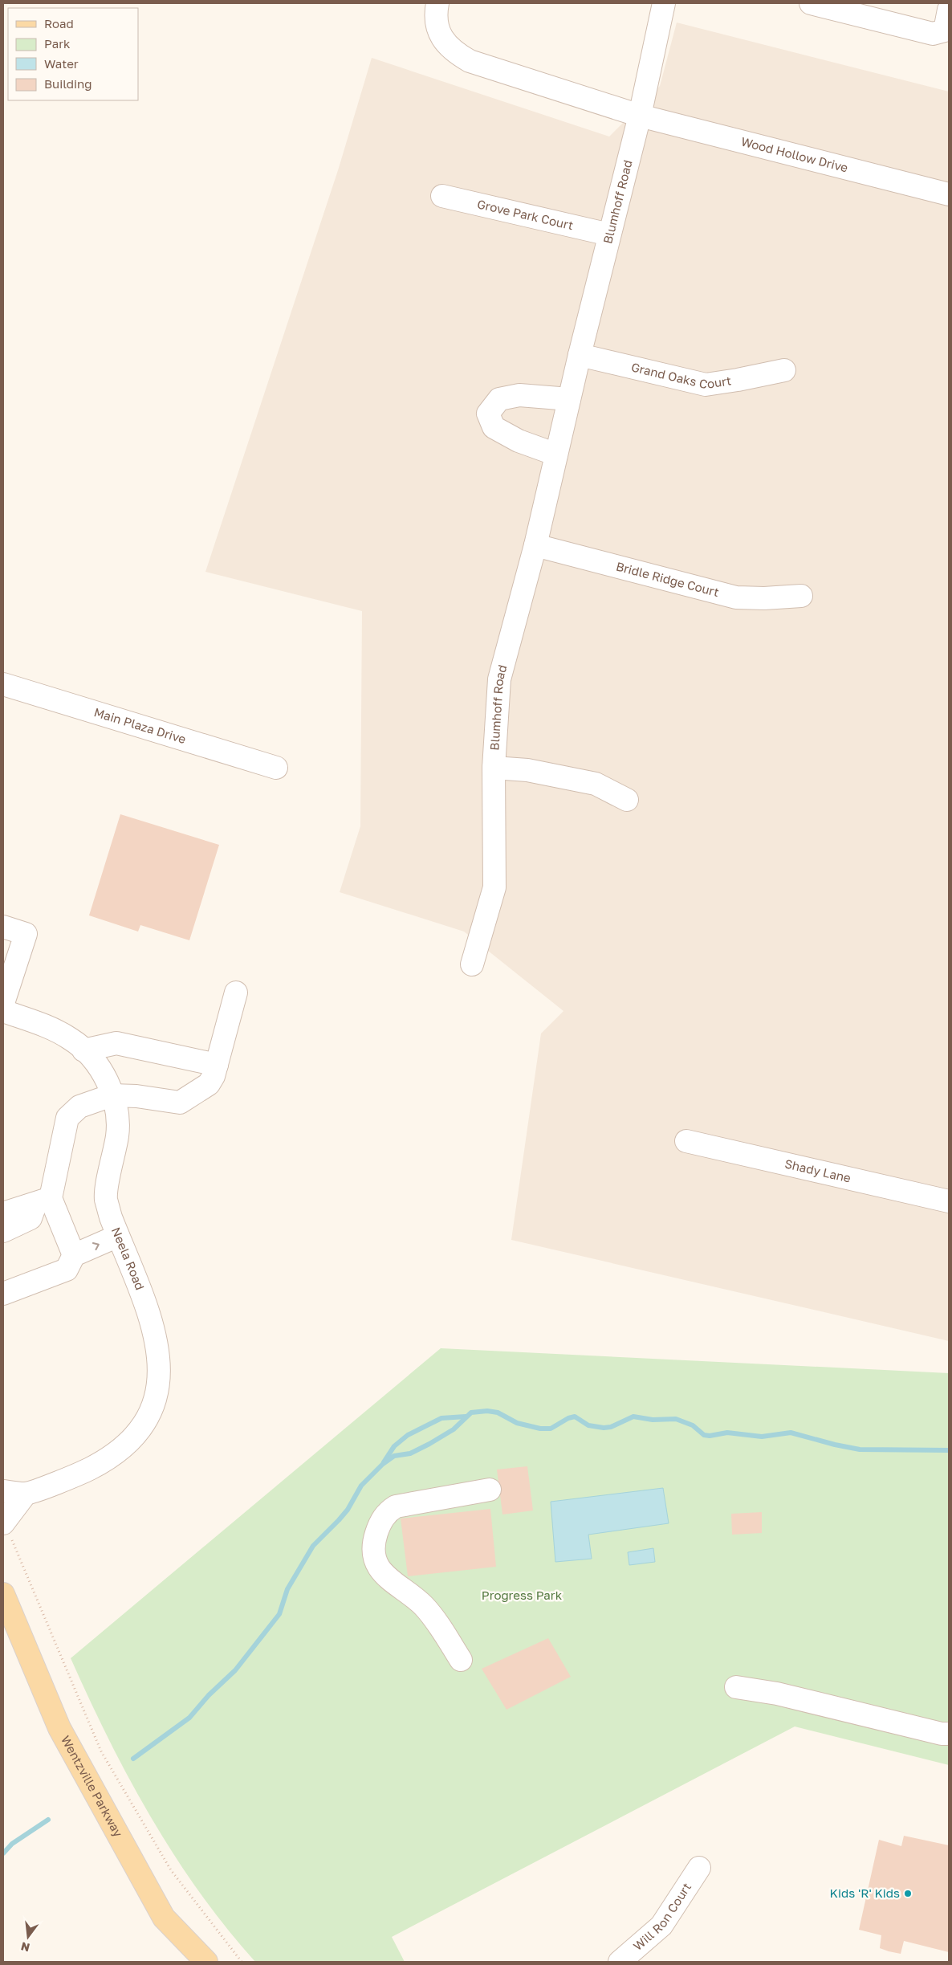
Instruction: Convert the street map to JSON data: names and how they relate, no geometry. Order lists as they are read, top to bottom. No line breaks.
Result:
{"streets":{"main road":["Wentzville Parkway"],"street":["Wood Hollow Drive","Blumhoff Road","Grove Park Court","Grand Oaks Court","Bridle Ridge Court","Main Plaza Drive","Shady Lane","Neela Road","Will Ron Court"]},"crossings":[["Wood Hollow Drive","Blumhoff Road"],["Blumhoff Road","Grove Park Court"],["Blumhoff Road","Grand Oaks Court"],["Blumhoff Road","Bridle Ridge Court"]],"parks":["Progress Park"],"places":["Kids 'R' Kids"],"legend":["Road","Park","Water","Building"],"north":"bottom"}
